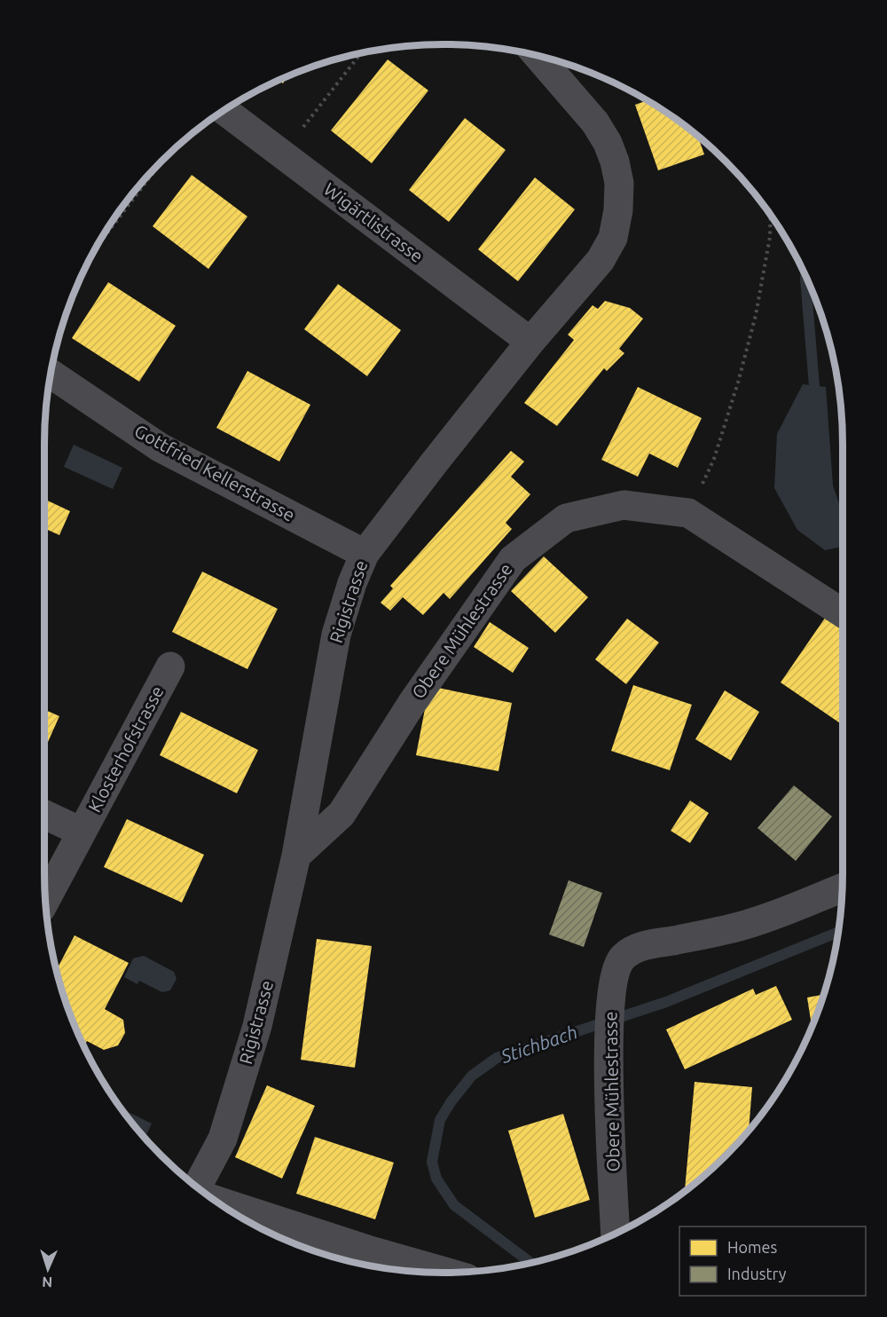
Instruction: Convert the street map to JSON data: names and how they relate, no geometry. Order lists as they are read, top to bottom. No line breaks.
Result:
{"streets":{"street":["Wigärtlistrasse","Gottfried Kellerstrasse","Rigistrasse","Obere Mühlestrasse","Klosterhofstrasse"]},"crossings":[["Wigärtlistrasse","Rigistrasse"],["Gottfried Kellerstrasse","Rigistrasse"],["Rigistrasse","Obere Mühlestrasse"]],"water":["Stichbach"],"legend":["Homes","Industry"],"north":"bottom"}
